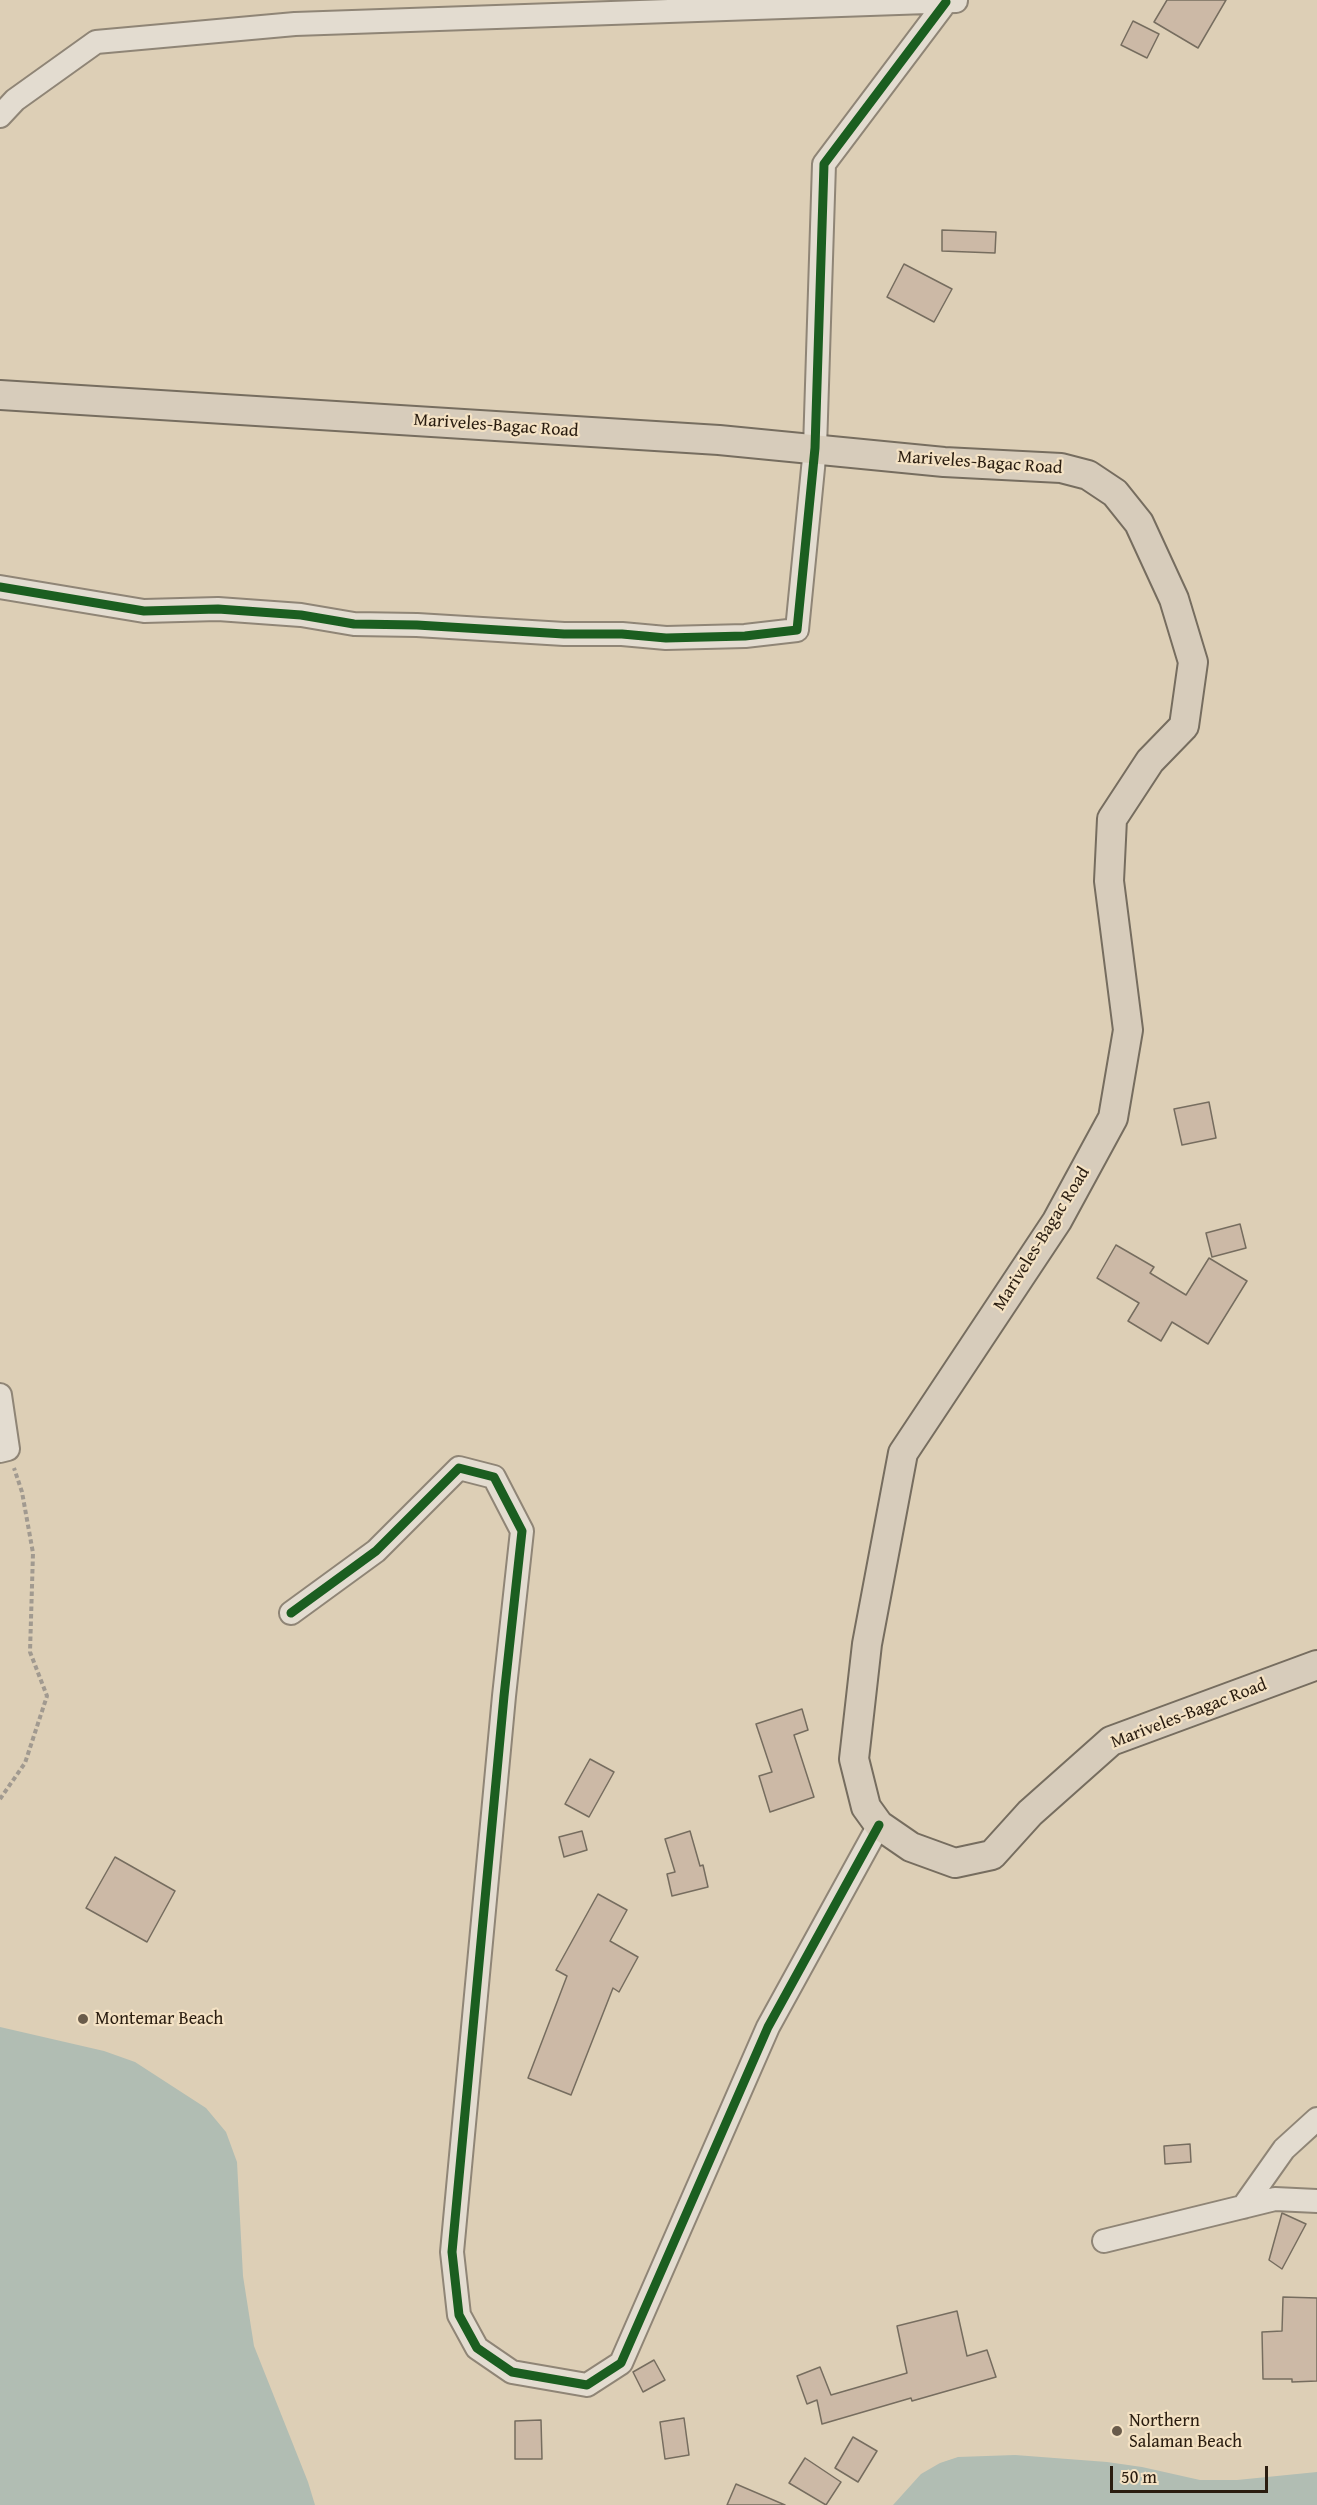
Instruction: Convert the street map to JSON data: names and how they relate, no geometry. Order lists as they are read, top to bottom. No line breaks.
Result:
{"streets":{"main road":["Mariveles-Bagac Road"]},"places":["Montemar Beach","Northern Salaman Beach"],"scale_bar":"50 m"}
